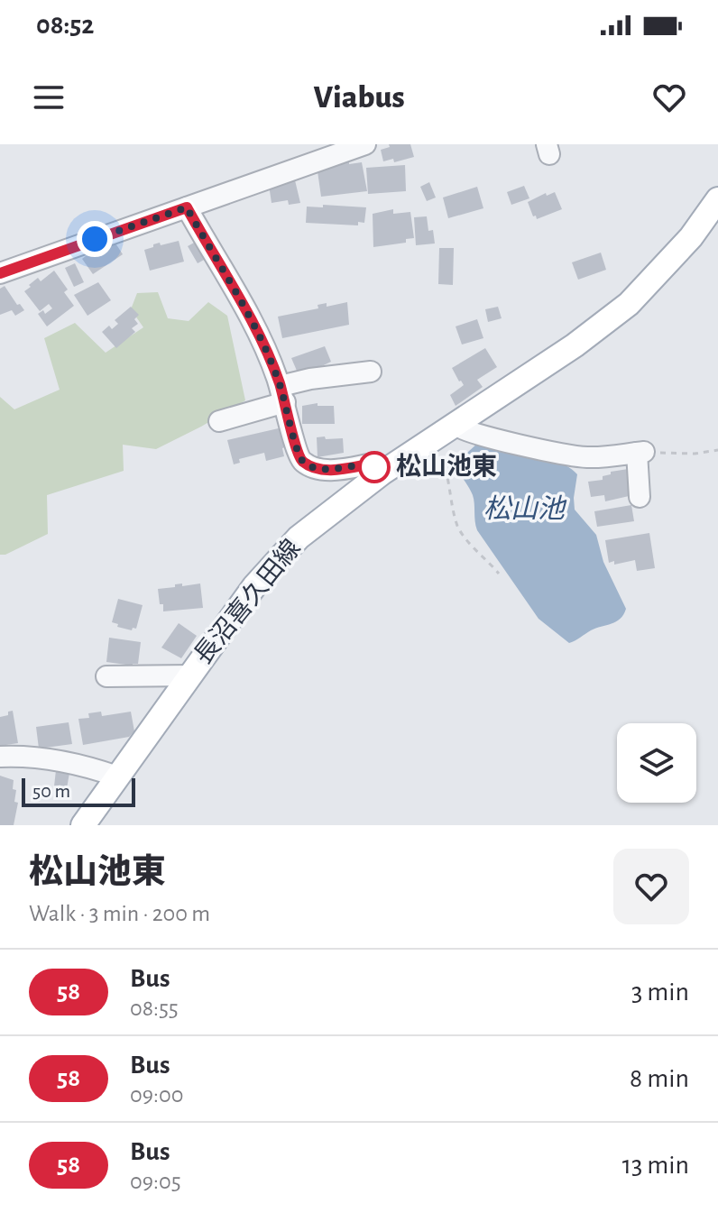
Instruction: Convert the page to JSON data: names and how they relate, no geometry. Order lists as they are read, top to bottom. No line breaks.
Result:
{"streets":{"main road":["長沼喜久田線"]},"water":["松山池"],"places":["松山池東"],"lines":["bus line 58"],"scale_bar":"50 m","page":{"status":"08:52","header":"Viabus","scale":"50 m","heading":["松山池東","Walk · 3 min · 200 m"],"list":[{"mark":"58","name":"Bus","note":"08:55","value":"3 min"},{"mark":"58","name":"Bus","note":"09:00","value":"8 min"},{"mark":"58","name":"Bus","note":"09:05","value":"13 min"}]}}
